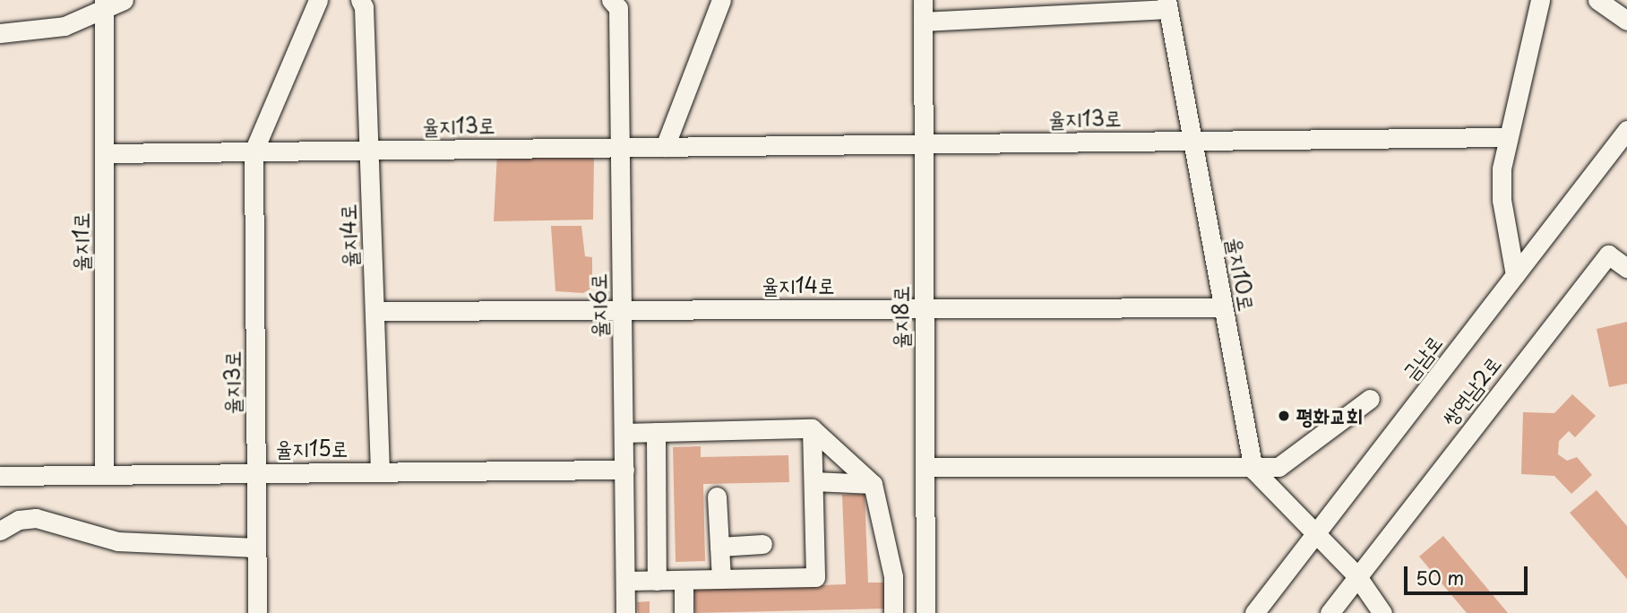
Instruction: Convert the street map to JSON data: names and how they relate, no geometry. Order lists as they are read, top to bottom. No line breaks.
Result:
{"streets":{"street":["율지13로","율지4로","율지1로","율지10로","율지14로","율지6로","율지8로","금남로","율지3로","쌍연남2로","율지15로"]},"crossings":[["율지13로","율지4로"],["율지13로","율지1로"],["율지13로","율지10로"],["율지13로","율지6로"],["율지13로","율지8로"],["율지13로","율지3로"],["율지4로","율지14로"],["율지4로","율지15로"],["율지1로","율지15로"],["율지10로","율지14로"],["율지14로","율지6로"],["율지14로","율지8로"],["율지6로","율지15로"],["율지3로","율지15로"]],"places":["평화교회"],"scale_bar":"50 m"}
